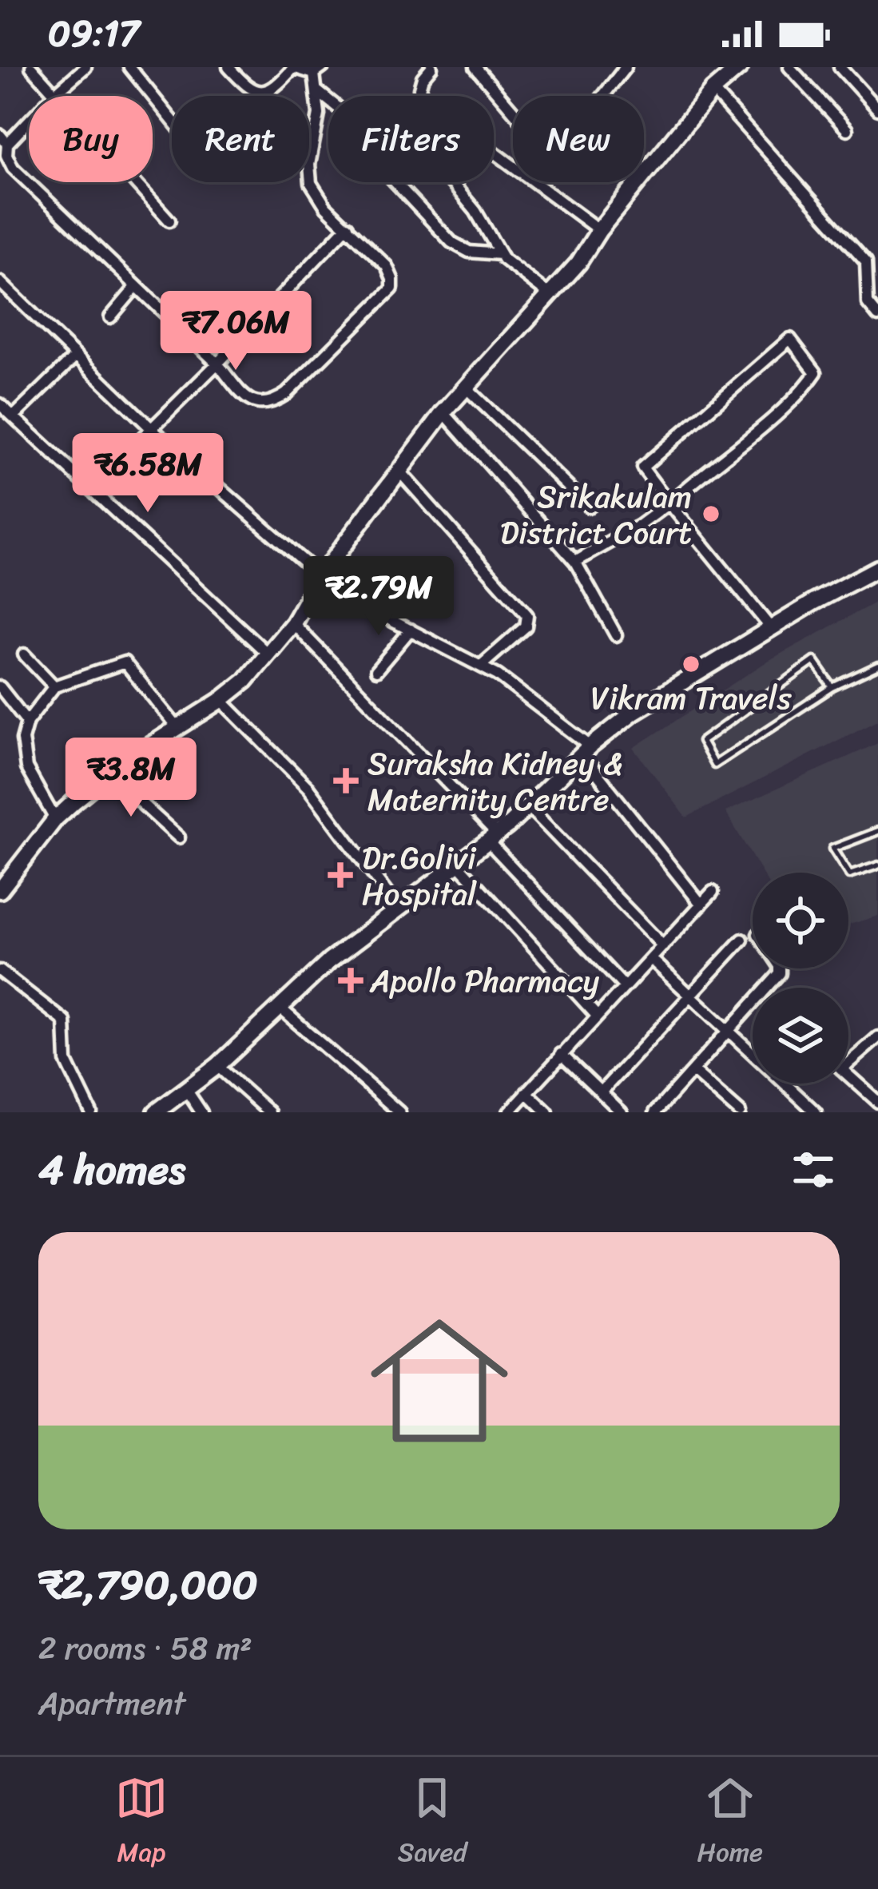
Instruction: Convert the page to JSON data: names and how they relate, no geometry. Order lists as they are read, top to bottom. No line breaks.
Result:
{"places":{"other":["Srikakulam District Court","Vikram Travels"],"health":["Suraksha Kidney & Maternity Centre","Dr.Golivi Hospital","Apollo Pharmacy"]},"page":{"status":"09:17","chip":["Buy","Rent","Filters","New"],"price":["₹7.06M","₹6.58M","₹2.79M","₹3.8M"],"heading":"4 homes","list":[{"name":"₹2,790,000","note":"2 rooms · 58 m² · Apartment"}],"tabs":["Map","Saved","Home"]}}
